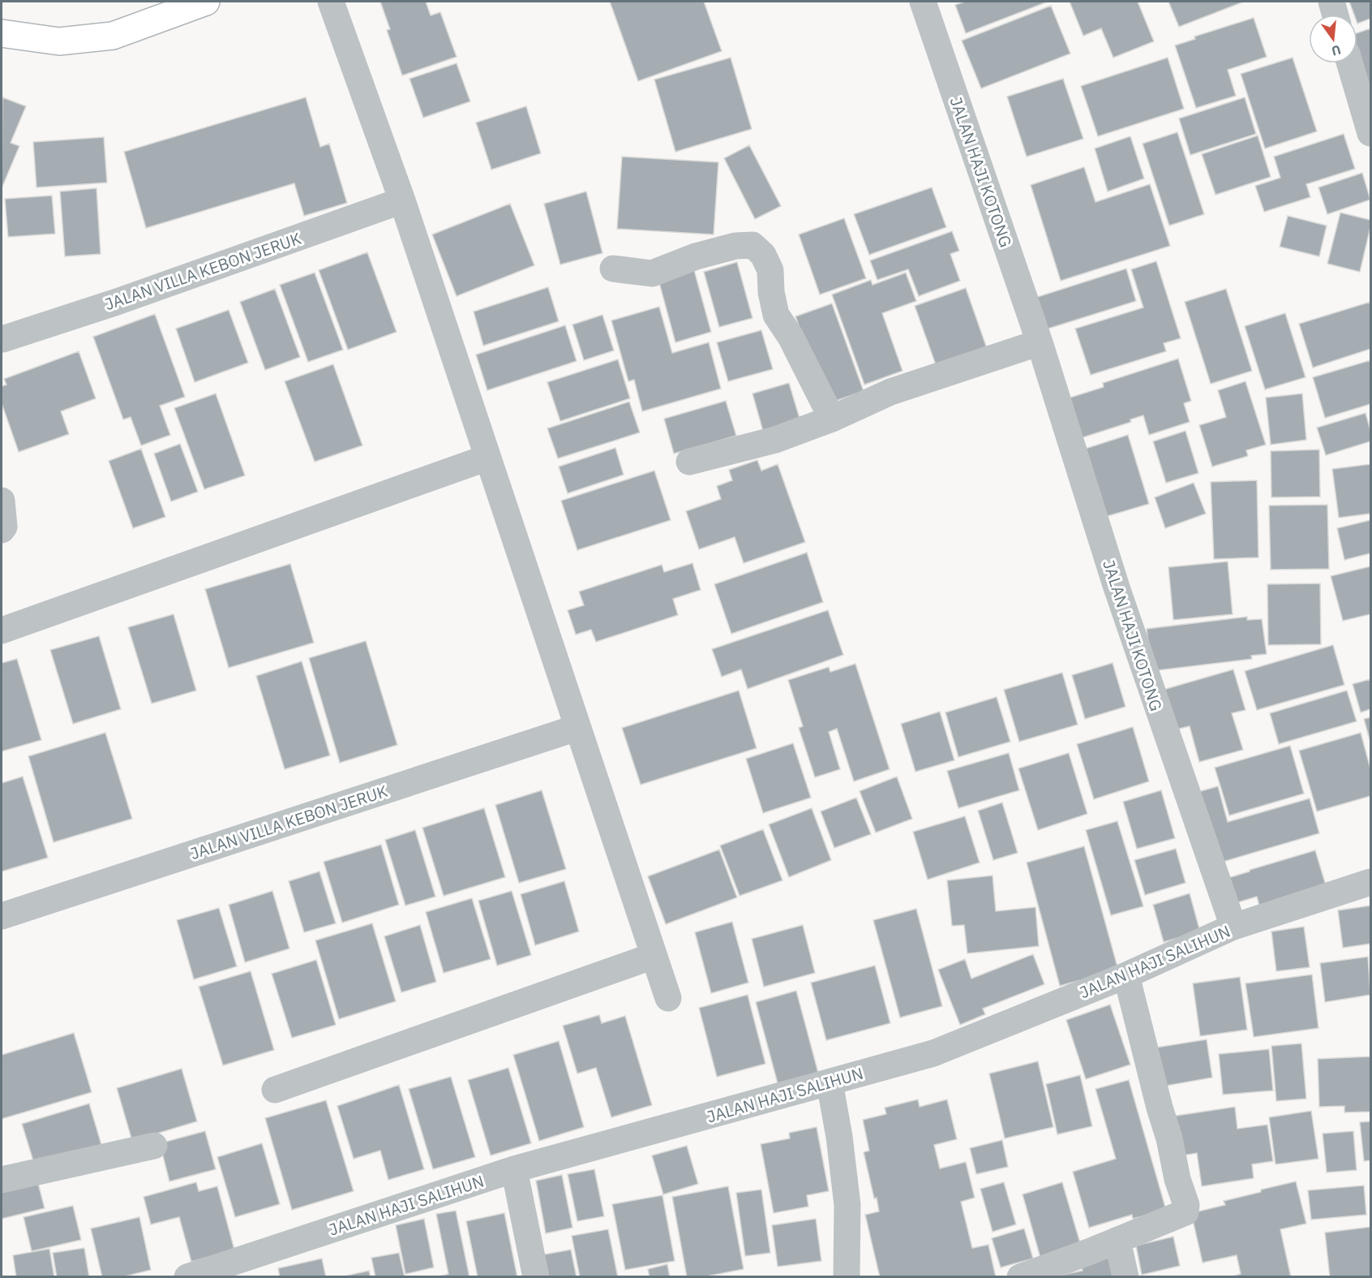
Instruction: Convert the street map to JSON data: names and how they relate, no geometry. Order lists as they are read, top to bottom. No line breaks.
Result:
{"streets":{"street":["JALAN HAJI KOTONG","JALAN VILLA KEBON JERUK","JALAN HAJI SALIHUN"]},"crossings":[["JALAN HAJI KOTONG","JALAN HAJI SALIHUN"]],"north":"bottom"}
